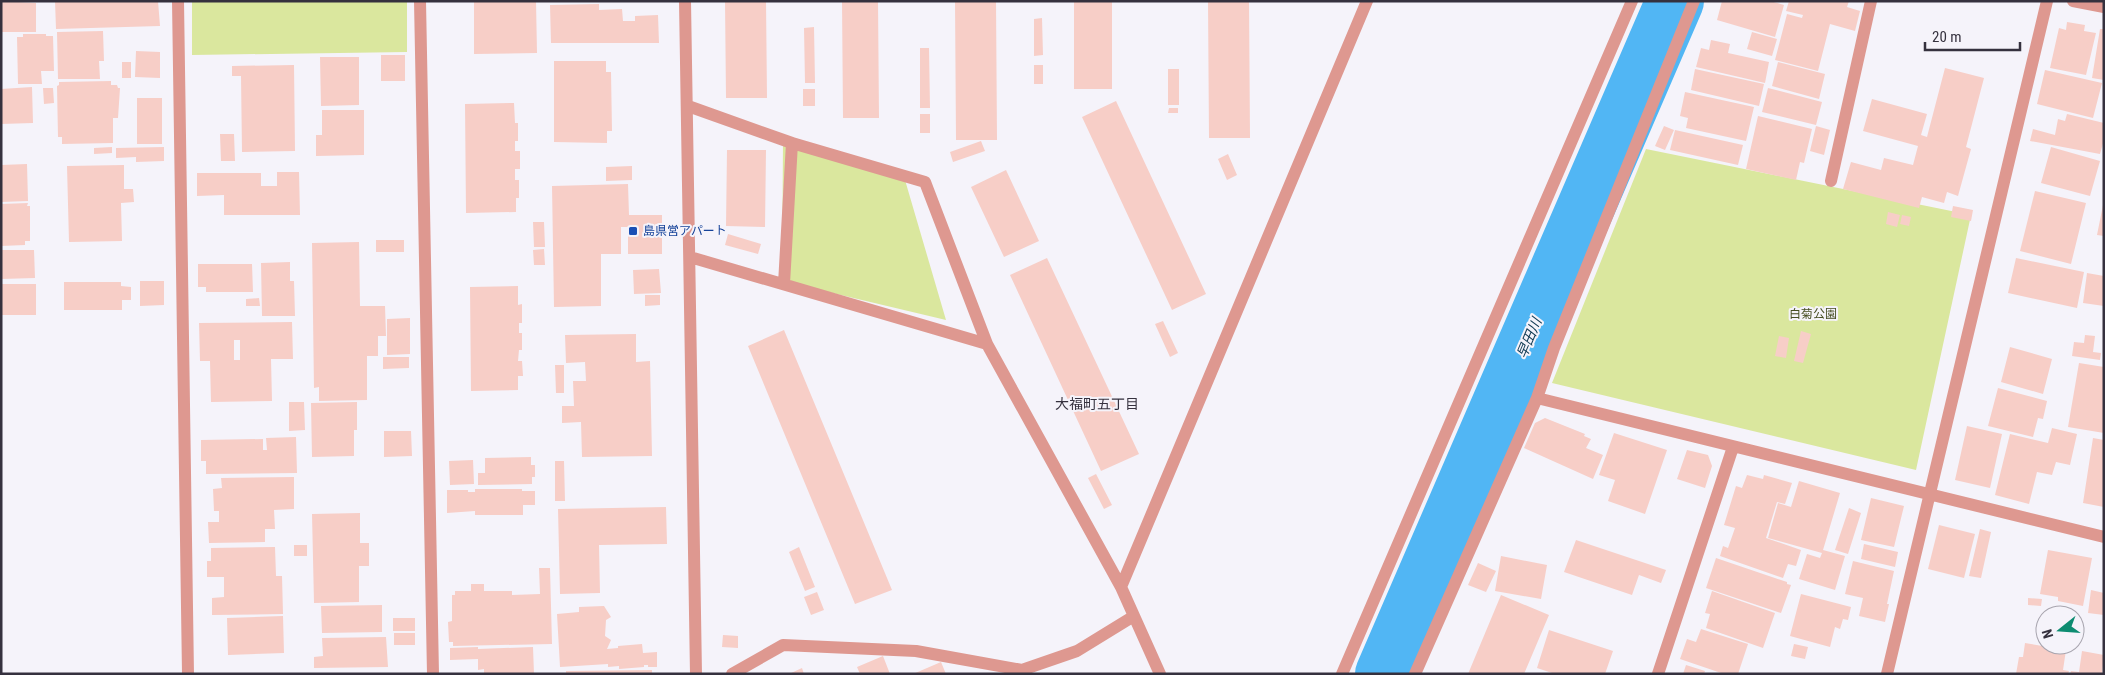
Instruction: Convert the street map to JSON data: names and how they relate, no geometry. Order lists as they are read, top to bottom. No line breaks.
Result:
{"districts":["大福町五丁目"],"water":["早田川"],"parks":["白菊公園"],"places":{"transit":["島県営アパート"]},"scale_bar":"20 m","north":"left"}
